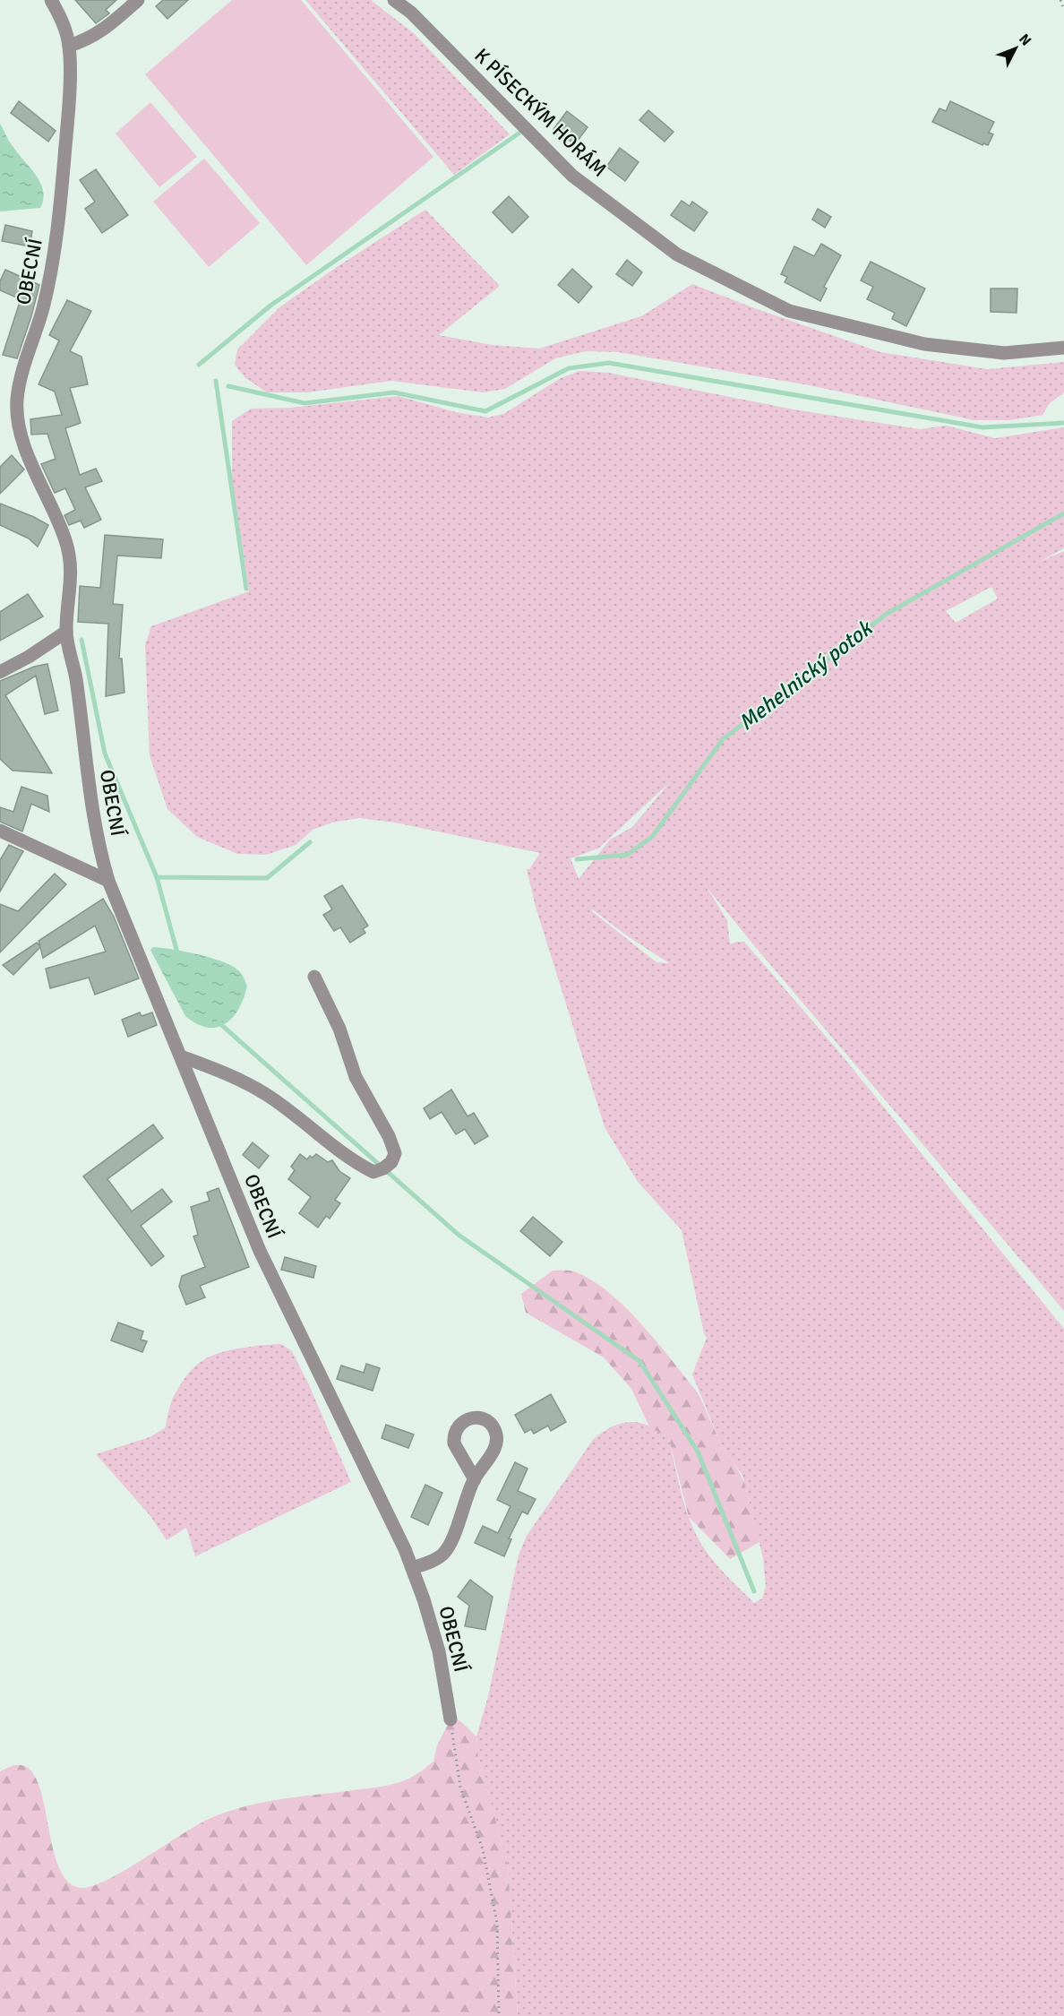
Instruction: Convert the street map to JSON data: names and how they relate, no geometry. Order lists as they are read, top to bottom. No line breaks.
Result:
{"streets":{"street":["K PÍSECKÝM HORÁM","OBECNÍ"]},"water":["Mehelnický potok"],"north":"top right"}
